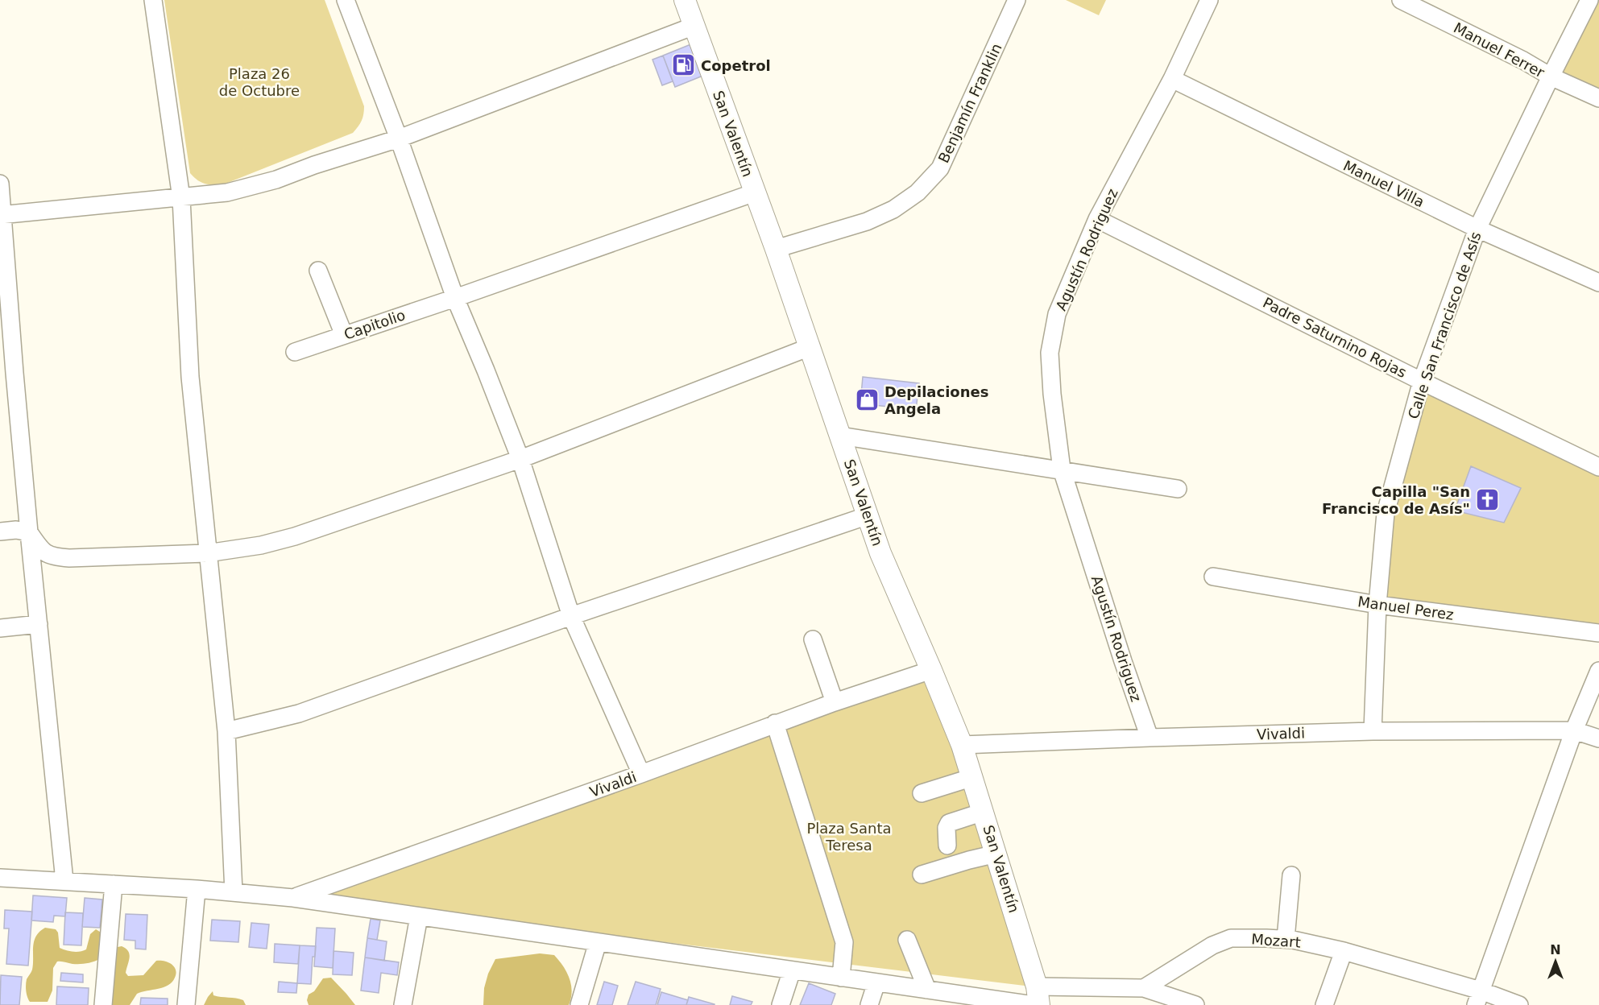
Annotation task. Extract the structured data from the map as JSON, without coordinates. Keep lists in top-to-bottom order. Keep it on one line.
{"streets":{"main road":["San Valentín"],"street":["Manuel Ferrer","Benjamín Franklin","Manuel Villa","Agustín Rodriguez","Capitolio","Calle San Francisco de Asís","Padre Saturnino Rojas","Manuel Perez","Vivaldi","Mozart"]},"crossings":[["Manuel Ferrer","Calle San Francisco de Asís"],["Benjamín Franklin","San Valentín"],["San Valentín","Capitolio"],["San Valentín","Vivaldi"],["Manuel Villa","Agustín Rodriguez"],["Manuel Villa","Calle San Francisco de Asís"],["Agustín Rodriguez","Padre Saturnino Rojas"],["Agustín Rodriguez","Vivaldi"],["Calle San Francisco de Asís","Padre Saturnino Rojas"],["Calle San Francisco de Asís","Manuel Perez"],["Calle San Francisco de Asís","Vivaldi"]],"parks":["Plaza 26 de Octubre","Plaza Santa Teresa"],"places":{"fuel station":["Copetrol"],"shop":["Depilaciones Angela"],"church":["Capilla \"San Francisco de Asís\""]},"north":"top"}
